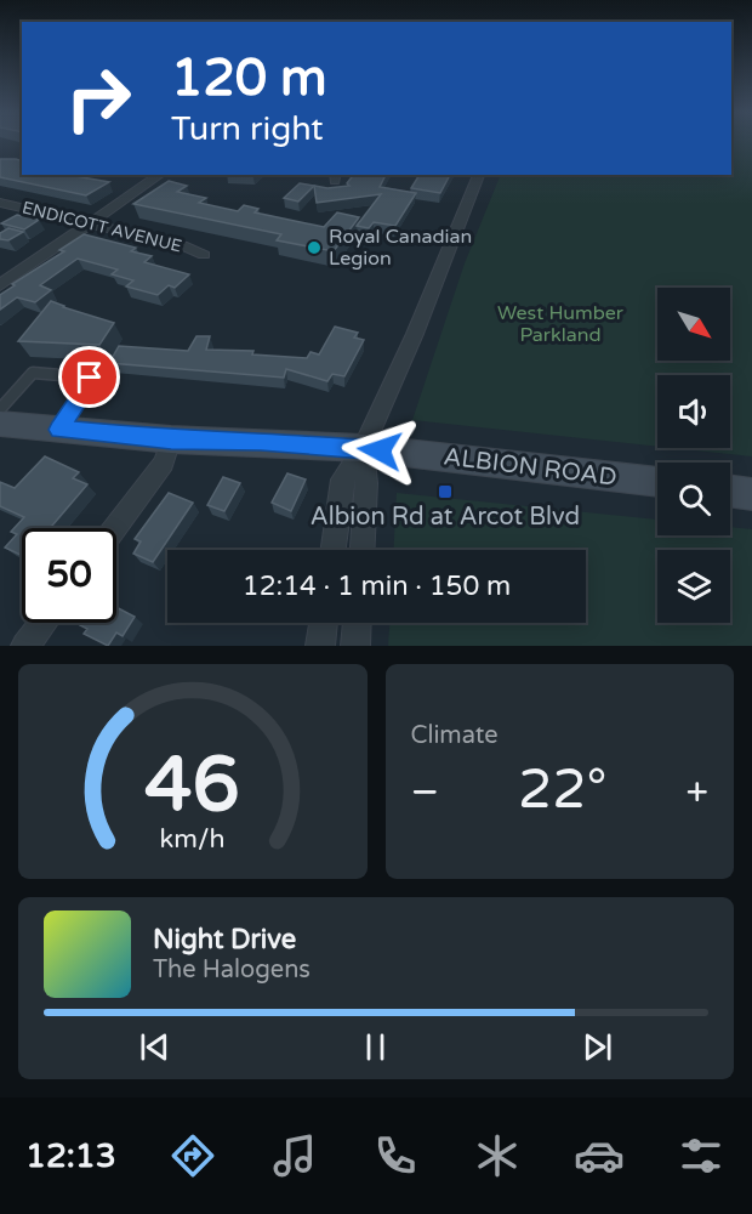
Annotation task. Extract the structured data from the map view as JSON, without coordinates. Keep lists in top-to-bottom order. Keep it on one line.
{"streets":{"main road":["ALBION ROAD"],"street":["ENDICOTT AVENUE"]},"parks":["West Humber Parkland"],"places":{"other":["Royal Canadian Legion"],"transit":["Albion Rd at Arcot Blvd"]},"north":"bottom right","page":{"turn":["120 m","Turn right"],"limit":"50","trip":"12:14 · 1 min · 150 m","tile":"Climate","heat":["−","22°","+"],"song":["Night Drive","The Halogens"],"tabs":"12:13","gauge":["46","km/h"]}}
